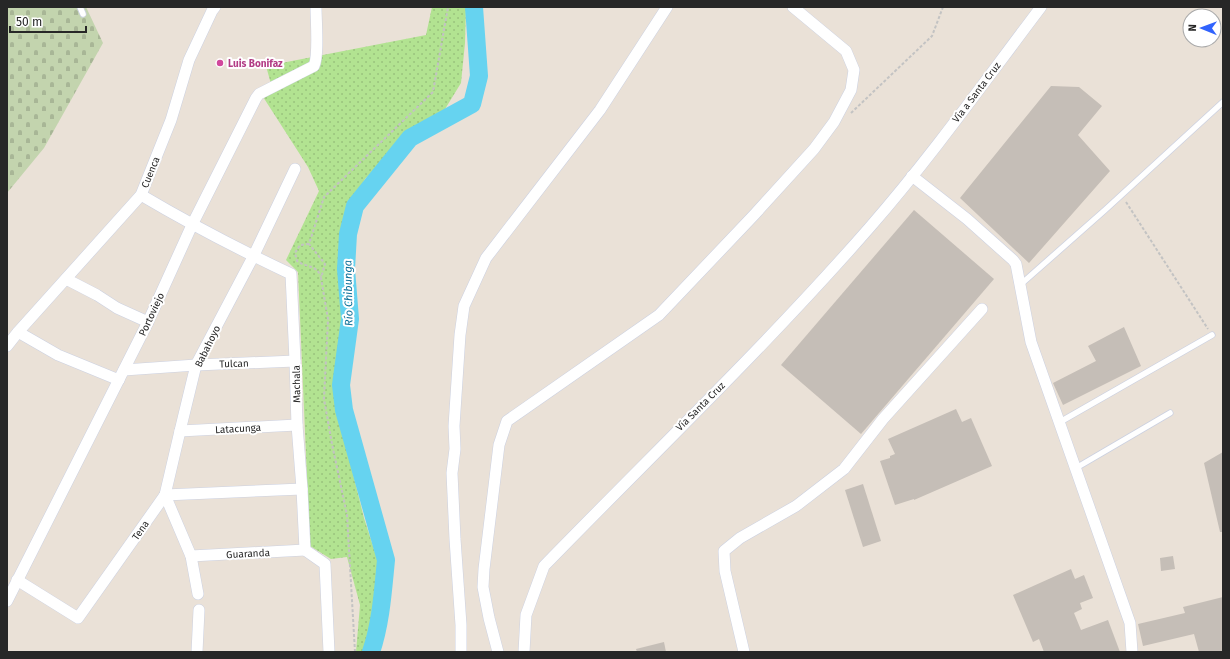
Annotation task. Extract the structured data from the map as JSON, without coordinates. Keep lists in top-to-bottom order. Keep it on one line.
{"streets":{"street":["Vía a Santa Cruz","Cuenca","Portoviejo","Babahoyo","Tulcan","Machala","Vía Santa Cruz","Latacunga","Tena","Guaranda"]},"crossings":[["Vía a Santa Cruz","Vía Santa Cruz"],["Cuenca","Machala"],["Portoviejo","Tulcan"],["Portoviejo","Machala"],["Portoviejo","Tena"],["Babahoyo","Tulcan"],["Babahoyo","Machala"],["Babahoyo","Latacunga"],["Babahoyo","Tena"],["Tulcan","Machala"],["Machala","Latacunga"],["Machala","Guaranda"]],"water":["Río Chibunga"],"places":["Luis Bonifaz"],"scale_bar":"50 m","north":"left"}
